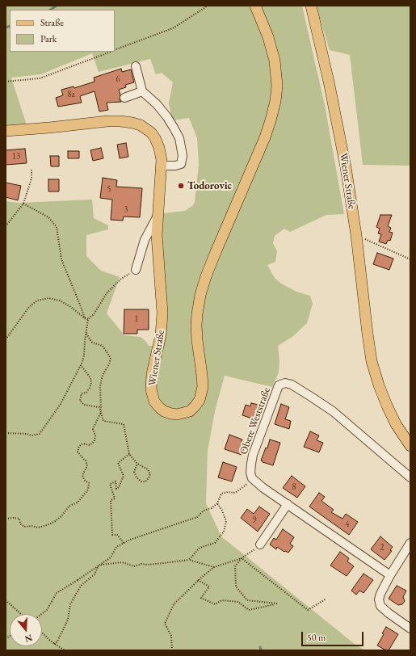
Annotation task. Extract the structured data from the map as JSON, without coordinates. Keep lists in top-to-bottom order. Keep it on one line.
{"streets":{"main road":["Wiener Straße"],"street":["Obere Weststraße"]},"places":["Todorovic"],"house_numbers":["6","8a","13","5","3","1","8","9","4","2"],"legend":["Straße","Park"],"scale_bar":"50 m","north":"bottom"}
